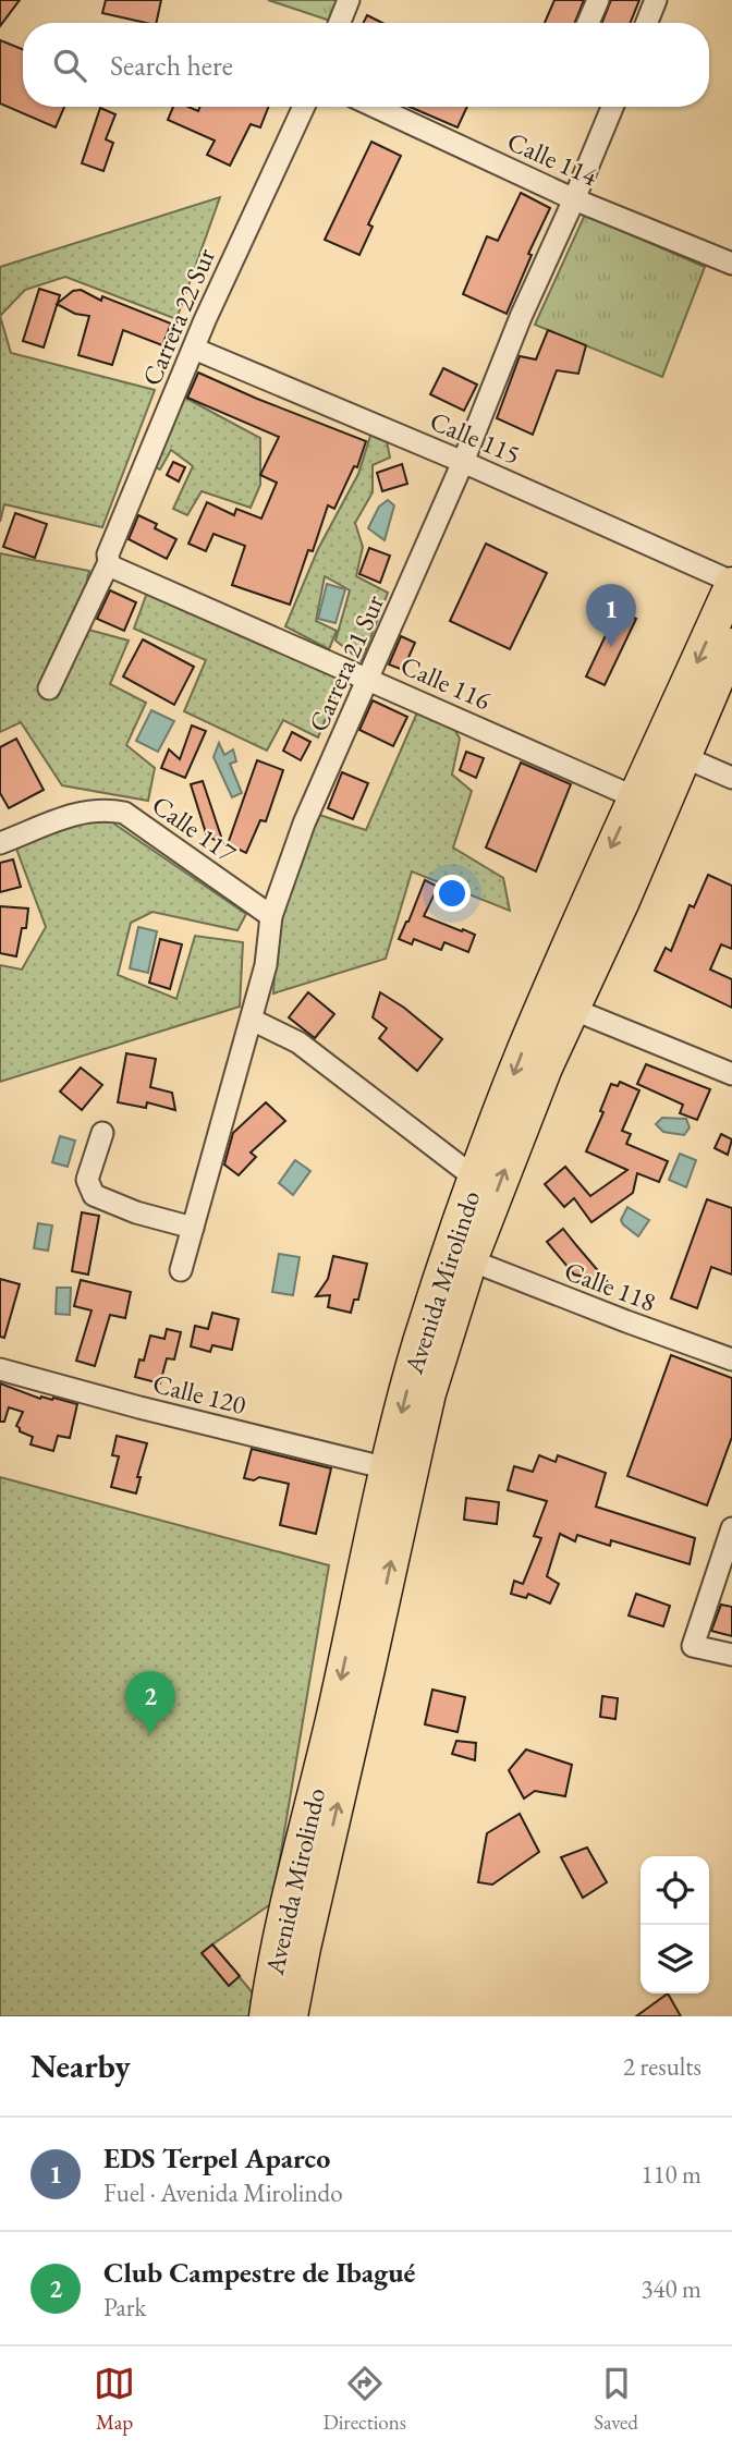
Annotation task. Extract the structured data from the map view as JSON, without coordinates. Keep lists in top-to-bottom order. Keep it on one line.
{"streets":{"main road":["Avenida Mirolindo"],"street":["Calle 114","Carrera 22 Sur","Calle 115","Carrera 21 Sur","Calle 116","Calle 117","Calle 118","Calle 120"]},"crossings":[["Calle 114","Carrera 21 Sur"],["Carrera 22 Sur","Calle 115"],["Carrera 22 Sur","Calle 116"],["Calle 115","Carrera 21 Sur"],["Calle 115","Avenida Mirolindo"],["Carrera 21 Sur","Calle 116"],["Carrera 21 Sur","Calle 117"],["Calle 116","Avenida Mirolindo"],["Avenida Mirolindo","Calle 118"],["Avenida Mirolindo","Calle 120"]],"page":{"search":"Search here","pins":["1","2"],"heading":["Nearby","2 results"],"list":[{"mark":"1","name":"EDS Terpel Aparco","note":"Fuel · Avenida Mirolindo","value":"110 m"},{"mark":"2","name":"Club Campestre de Ibagué","note":"Park","value":"340 m"}],"nav":["Map","Directions","Saved"]}}
